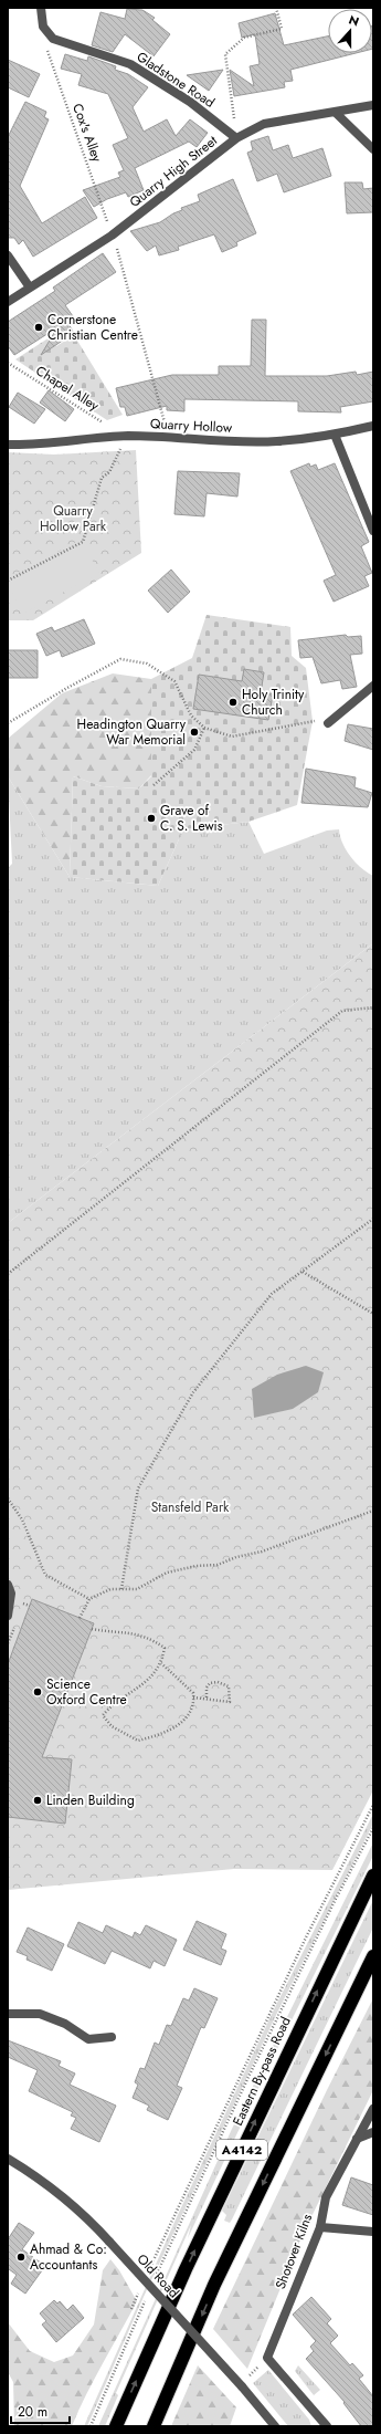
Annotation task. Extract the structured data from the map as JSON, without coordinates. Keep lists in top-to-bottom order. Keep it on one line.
{"streets":{"highway":["Eastern By-pass Road","A4142"],"street":["Gladstone Road","Quarry High Street","Quarry Hollow","Shotover Kilns","Old Road"],"path":["Cox's Alley","Chapel Alley"]},"crossings":[["Gladstone Road","Cox's Alley"],["Gladstone Road","Quarry High Street"],["Cox's Alley","Quarry High Street"],["Chapel Alley","Quarry Hollow"]],"parks":["Quarry Hollow Park","Stansfeld Park"],"places":["Cornerstone Christian Centre","Holy Trinity Church","Headington Quarry War Memorial","Grave of C. S. Lewis","Science Oxford Centre","Linden Building","Ahmad & Co: Accountants"],"scale_bar":"20 m","north":"top"}
